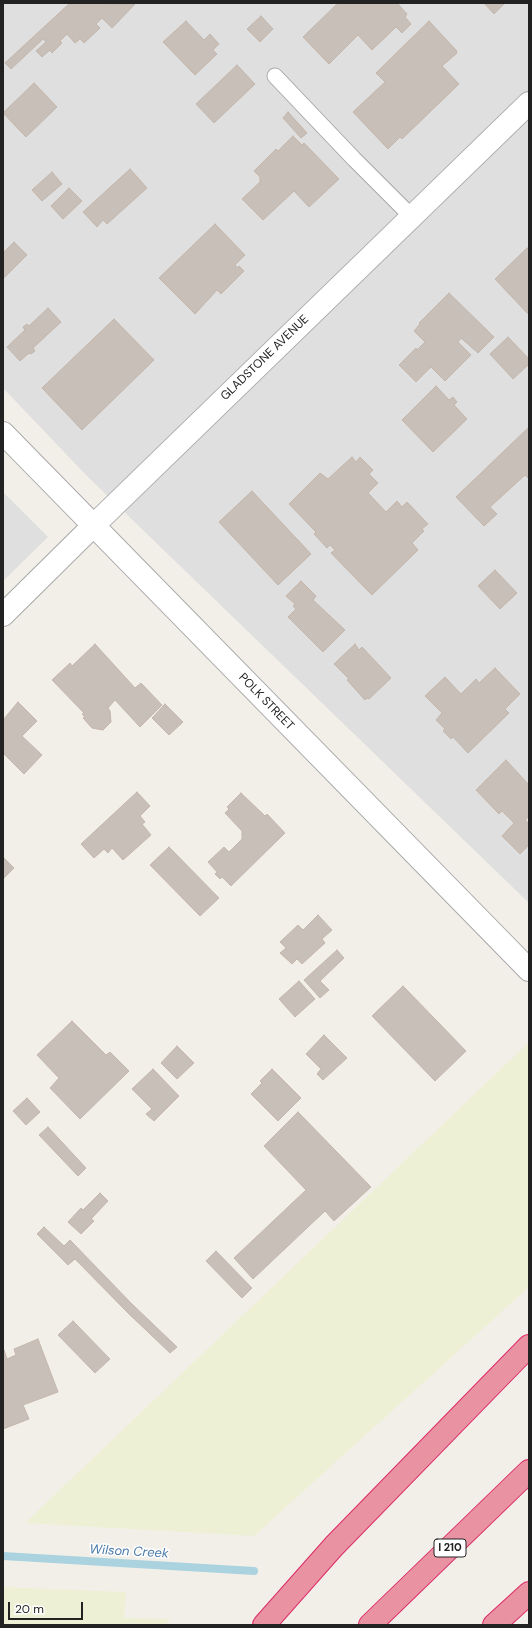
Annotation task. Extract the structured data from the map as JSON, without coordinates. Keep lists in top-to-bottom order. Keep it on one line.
{"streets":{"highway":["I 210"],"street":["GLADSTONE AVENUE","POLK STREET"]},"crossings":[["GLADSTONE AVENUE","POLK STREET"]],"water":["Wilson Creek"],"scale_bar":"20 m"}
